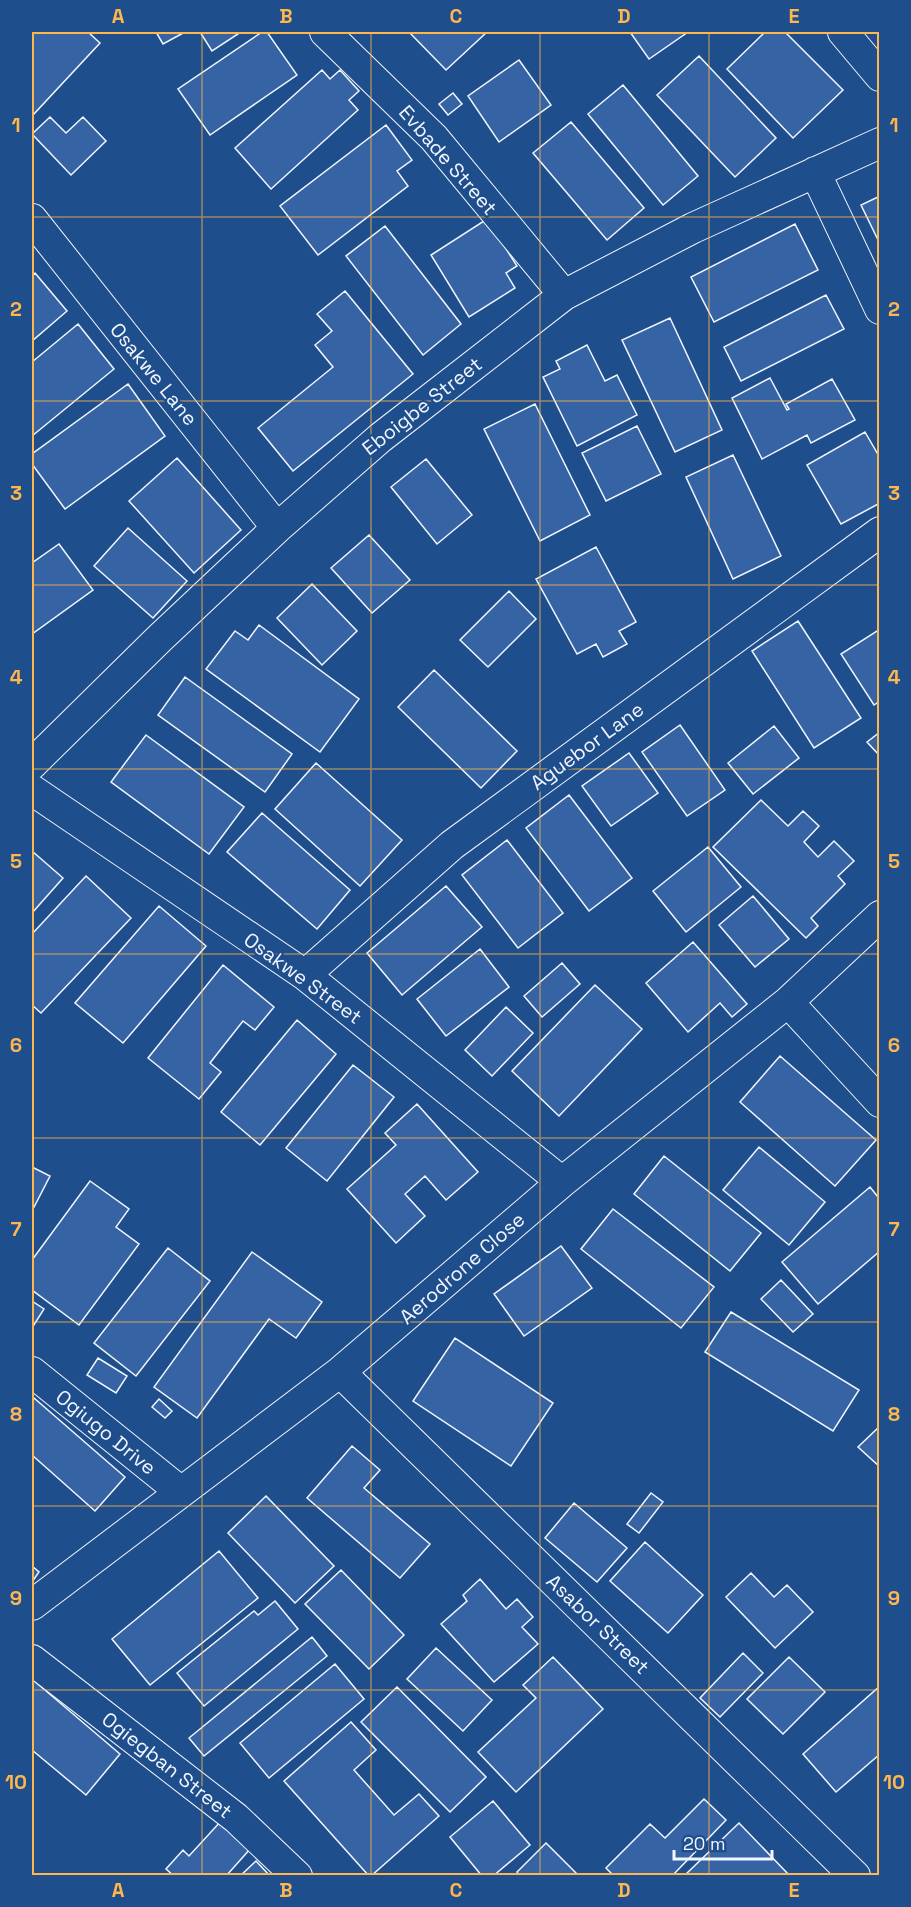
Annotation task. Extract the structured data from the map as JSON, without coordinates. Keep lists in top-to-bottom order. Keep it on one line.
{"streets":{"street":["Evbade Street","Osakwe Lane","Eboigbe Street","Aguebor Lane","Osakwe Street","Aerodrone Close","Ogiugo Drive","Asabor Street","Ogiegban Street"]},"crossings":[["Evbade Street","Eboigbe Street"],["Osakwe Lane","Eboigbe Street"],["Aguebor Lane","Osakwe Street"],["Osakwe Street","Aerodrone Close"],["Aerodrone Close","Ogiugo Drive"],["Aerodrone Close","Asabor Street"]],"scale_bar":"20 m","grid":{"columns":["A","B","C","D","E"],"rows":["1","2","3","4","5","6","7","8","9","10"]}}
